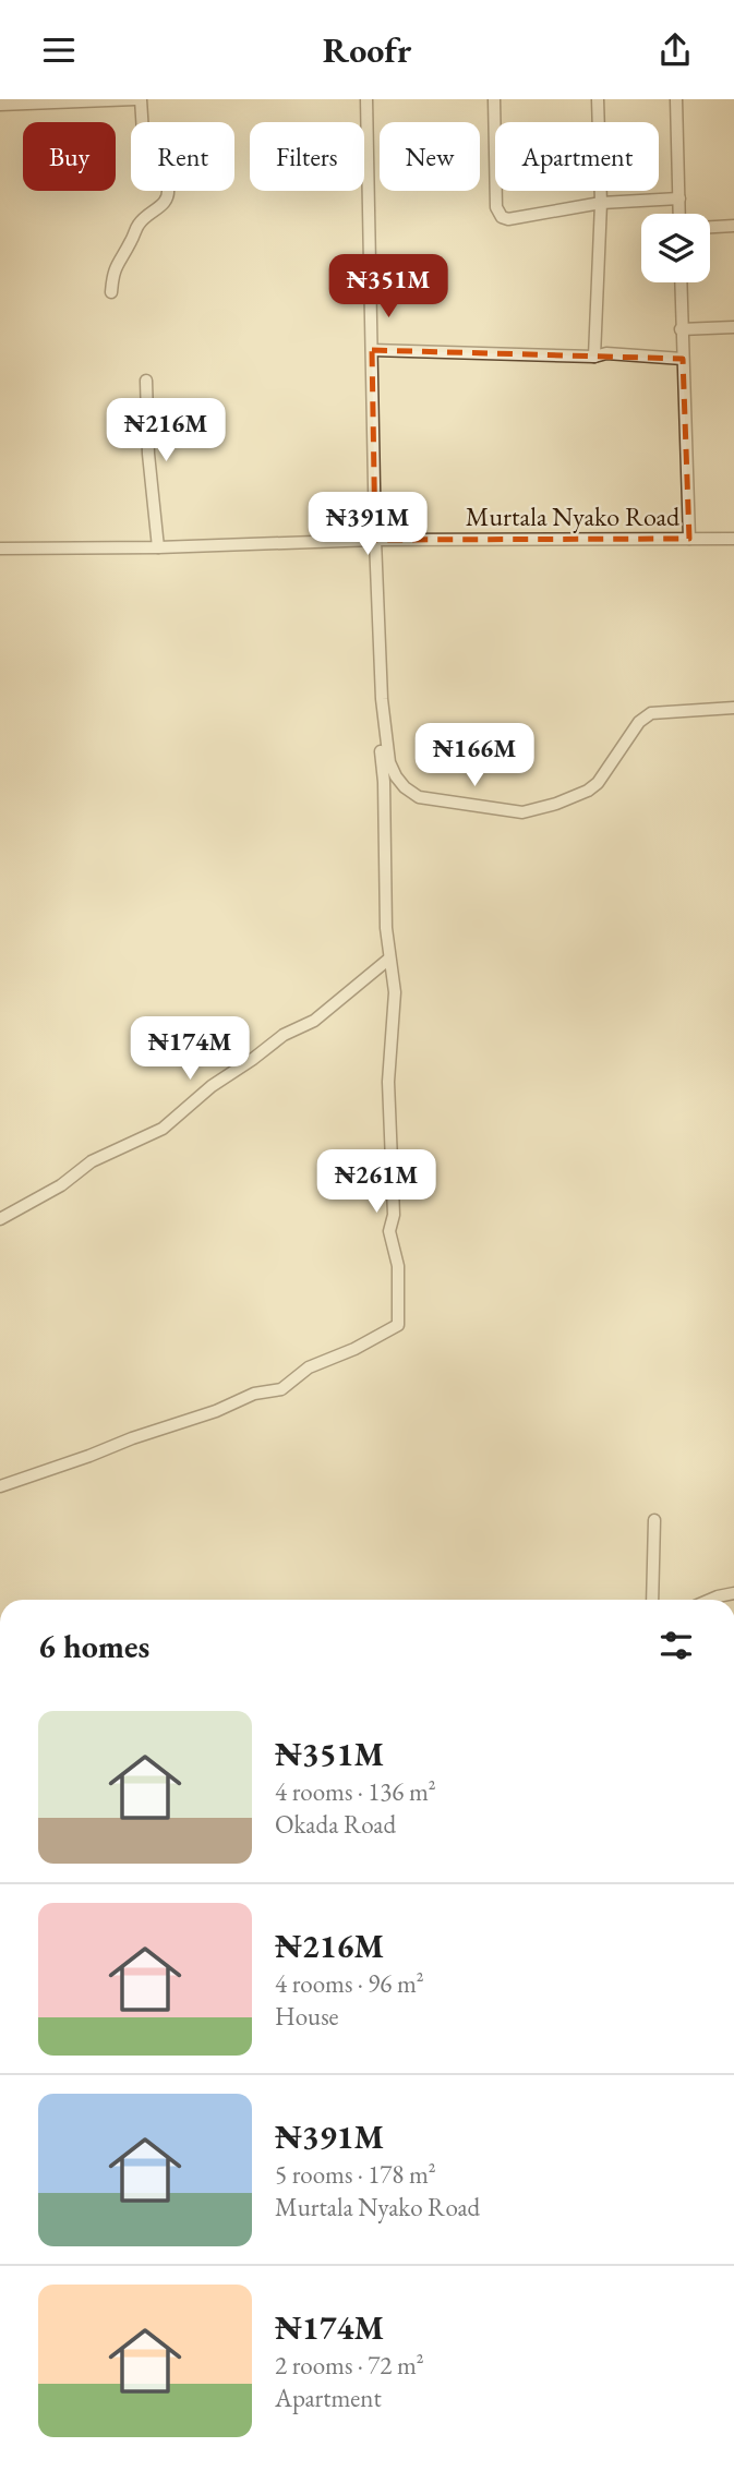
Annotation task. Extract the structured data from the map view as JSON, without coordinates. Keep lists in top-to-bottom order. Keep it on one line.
{"streets":{"street":["Murtala Nyako Road"]},"page":{"header":"Roofr","chip":["Buy","Rent","Filters","New","Apartment"],"price":["₦351M","₦216M","₦391M","₦166M","₦174M","₦261M"],"heading":"6 homes","list":[{"name":"₦351M","note":"4 rooms · 136 m² · Okada Road"},{"name":"₦216M","note":"4 rooms · 96 m² · House"},{"name":"₦391M","note":"5 rooms · 178 m² · Murtala Nyako Road"},{"name":"₦174M","note":"2 rooms · 72 m² · Apartment"}]}}
